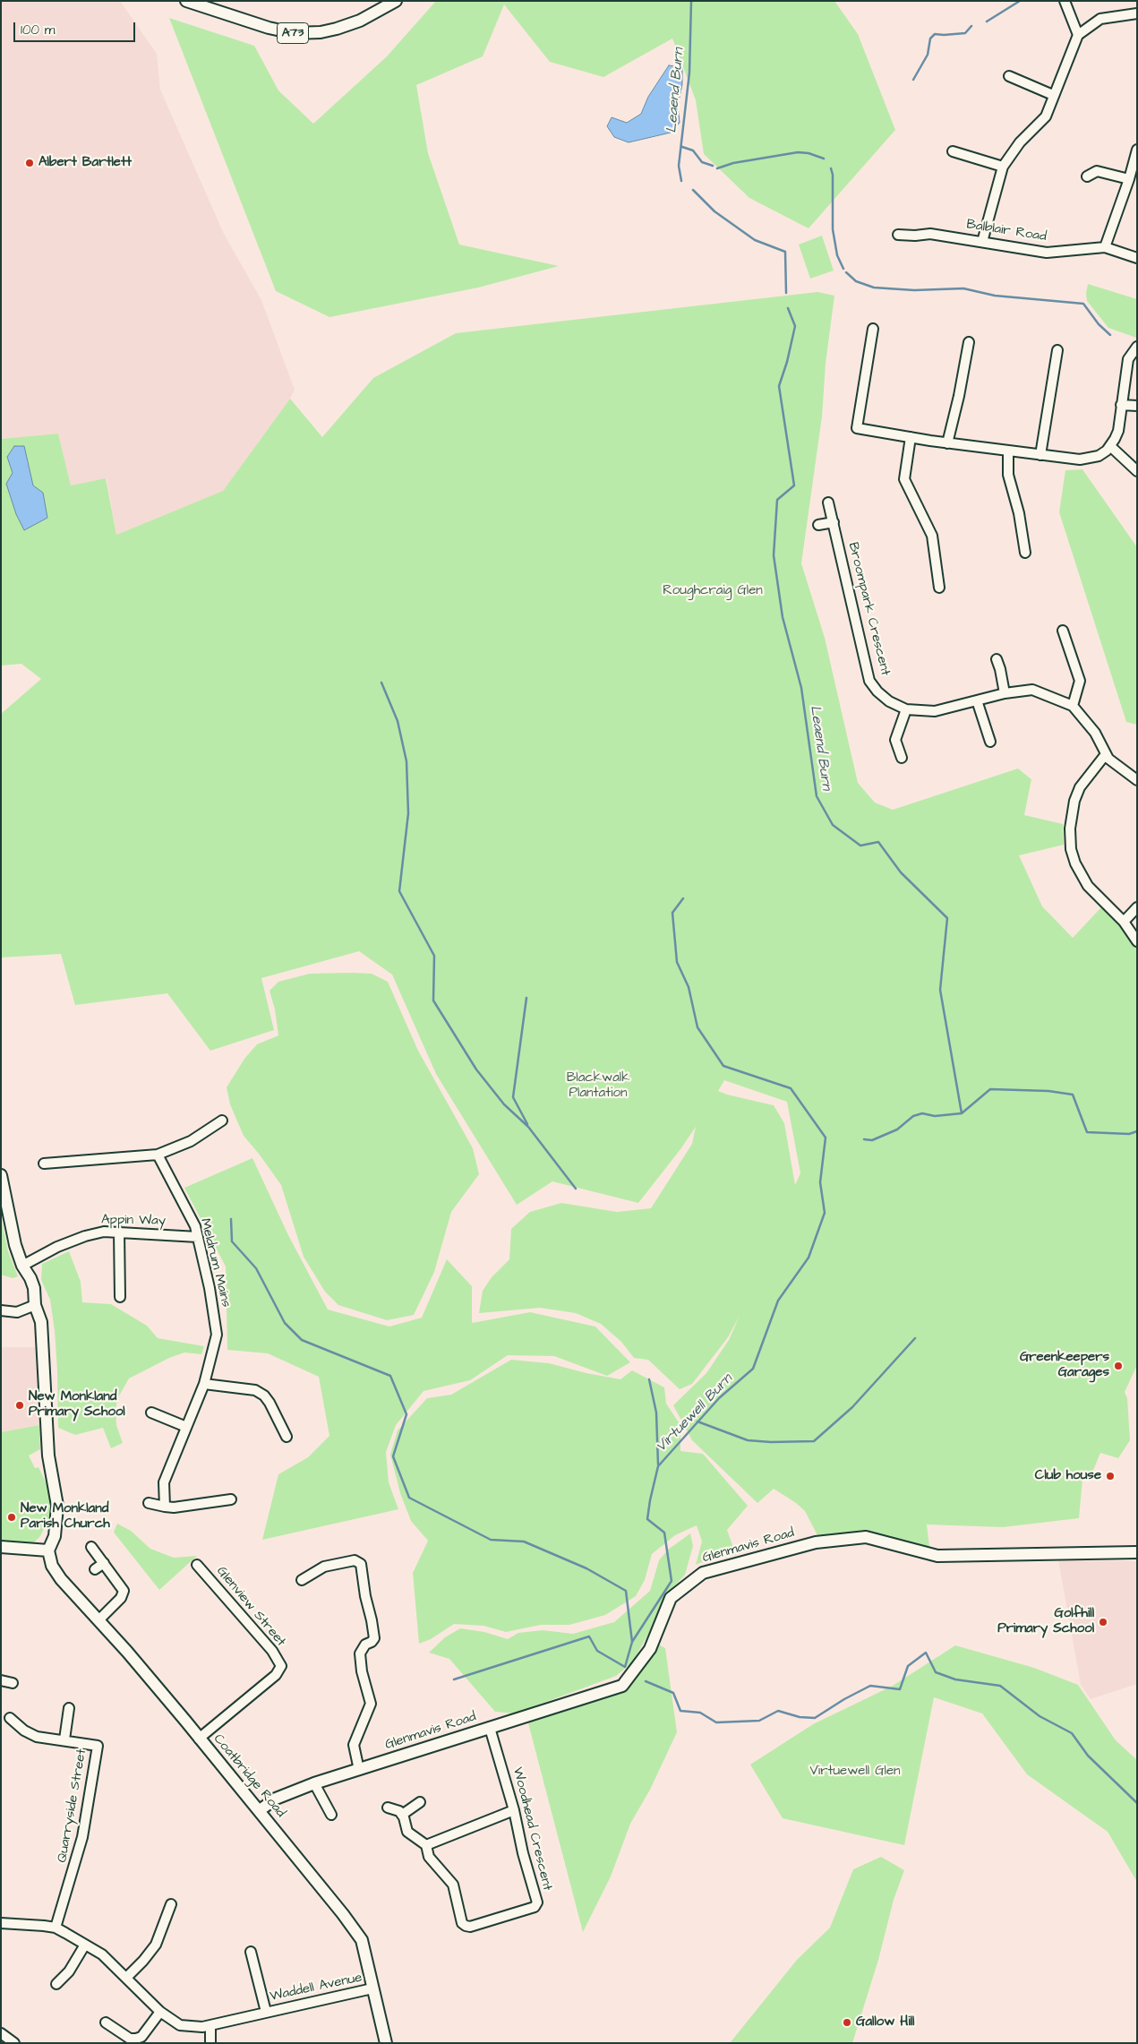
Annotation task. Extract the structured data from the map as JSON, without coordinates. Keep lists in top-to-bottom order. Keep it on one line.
{"streets":{"main road":["A73","Glenmavis Road","Coatbridge Road"],"street":["Balblair Road","Broompark Crescent","Appin Way","Meldrum Mains","Glenview Street","Quarryside Street","Woodhead Crescent","Waddell Avenue"]},"crossings":[["Appin Way","Meldrum Mains"],["Glenmavis Road","Coatbridge Road"],["Glenmavis Road","Woodhead Crescent"],["Glenview Street","Coatbridge Road"],["Coatbridge Road","Waddell Avenue"],["Quarryside Street","Waddell Avenue"]],"water":["Leaend Burn","Virtuewell Burn"],"parks":["Roughcraig Glen","Blackwalk Plantation","Virtuewell Glen"],"places":["Albert Bartlett","Greenkeepers Garages","New Monkland Primary School","Club house","New Monkland Parish Church","Golfhill Primary School","Gallow Hill"],"scale_bar":"100 m"}
